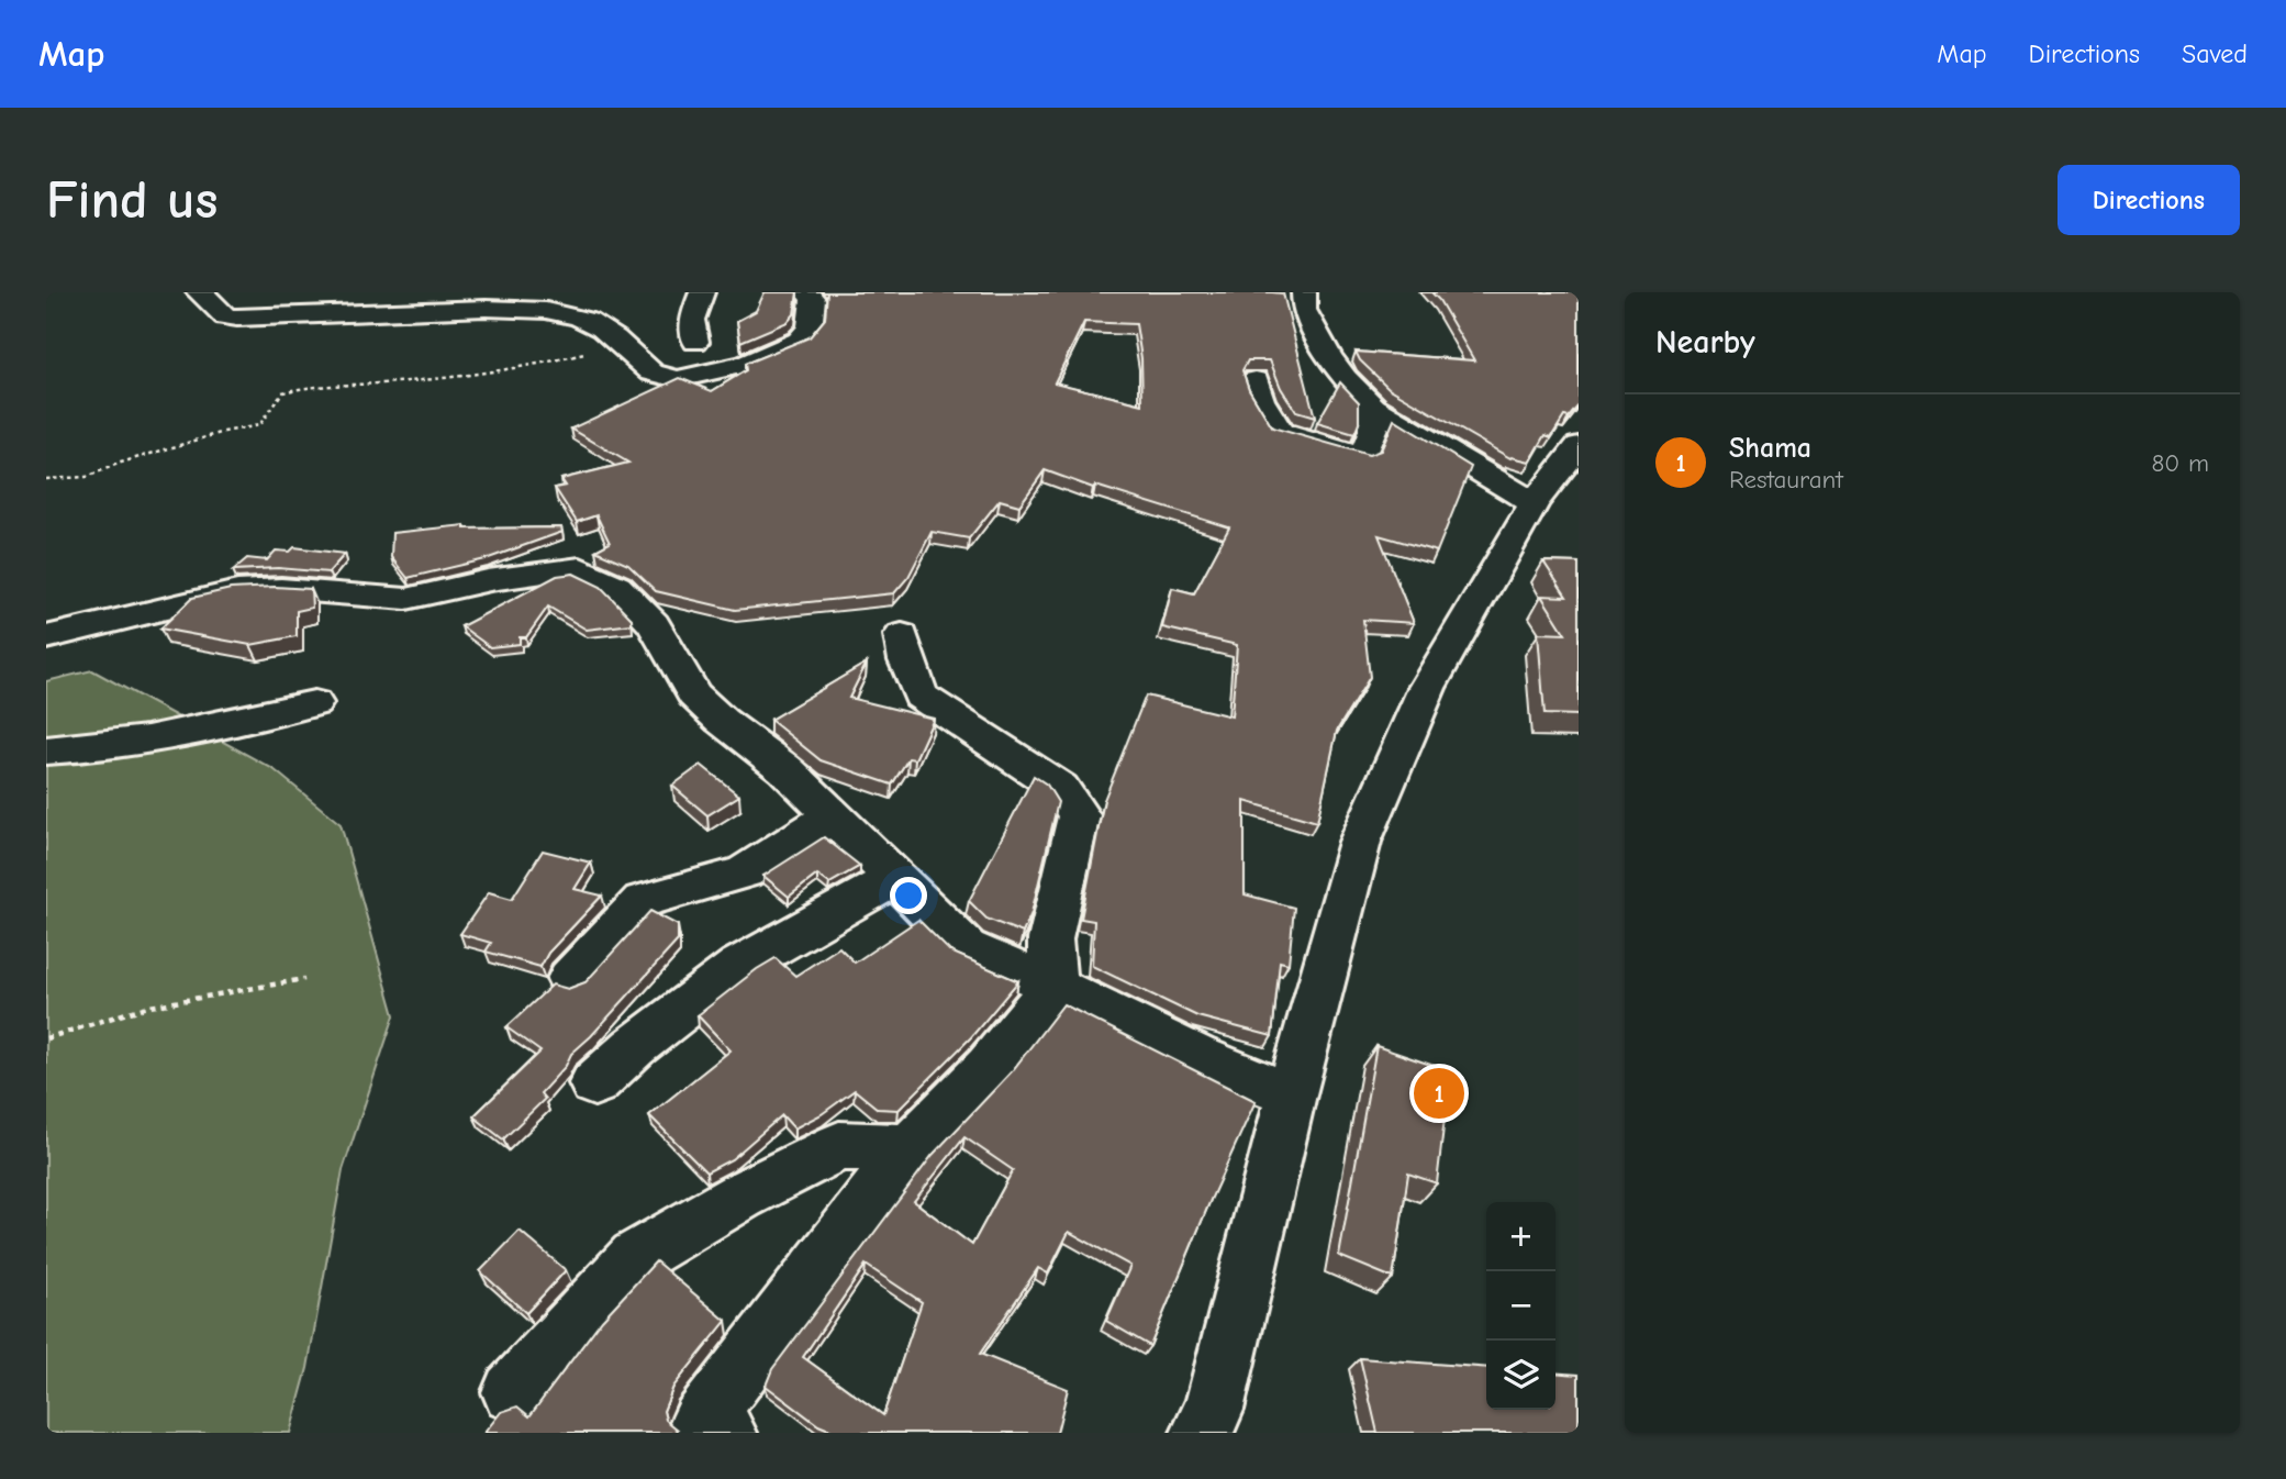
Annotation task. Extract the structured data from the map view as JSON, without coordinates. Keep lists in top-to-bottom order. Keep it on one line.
{"page":{"header":"Map","nav":["Map","Directions","Saved"],"buttons":"Directions","title":"Find us","heading":"Nearby","list":[{"mark":"1","name":"Shama","note":"Restaurant","value":"80 m"}],"pins":"1","map_buttons":["+","−"]}}
